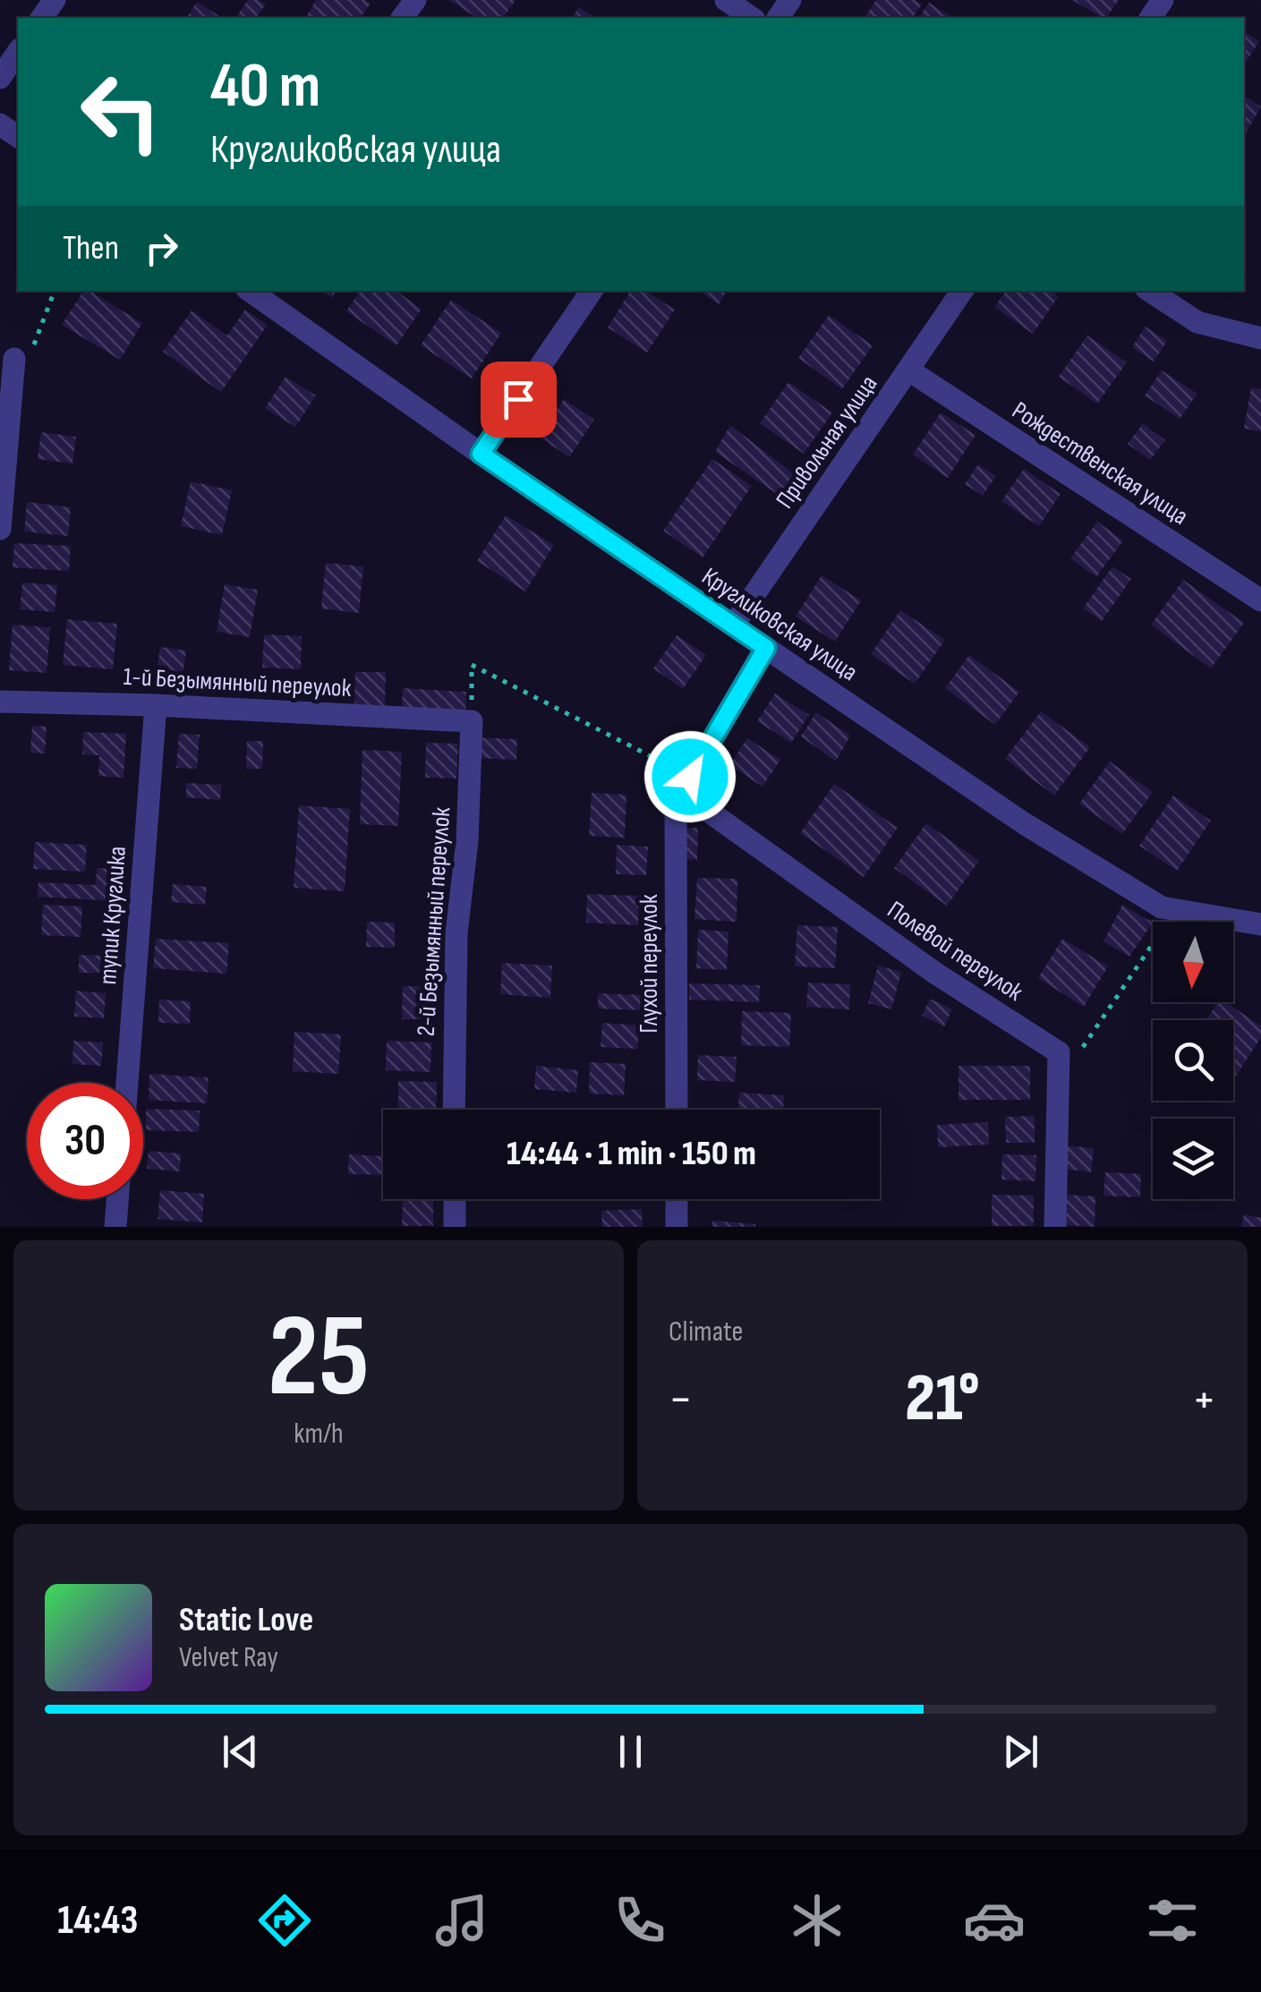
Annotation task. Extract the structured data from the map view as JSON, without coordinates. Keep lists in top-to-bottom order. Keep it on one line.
{"streets":{"street":["Привольная улица","Рождественская улица","Кругликовская улица","1-й Безымянный переулок","тупик Круглика","2-й Безымянный переулок","Полевой переулок","Глухой переулок"]},"crossings":[["Привольная улица","Рождественская улица"],["Привольная улица","Кругликовская улица"],["1-й Безымянный переулок","тупик Круглика"],["1-й Безымянный переулок","2-й Безымянный переулок"],["Полевой переулок","Глухой переулок"]],"north":"bottom","page":{"turn":["40 m","Кругликовская улица"],"then":"Then","limit":"30","trip":"14:44 · 1 min · 150 m","tile":[["25","km/h"],"Climate"],"heat":["−","21°","+"],"song":["Static Love","Velvet Ray"],"tabs":"14:43"}}
